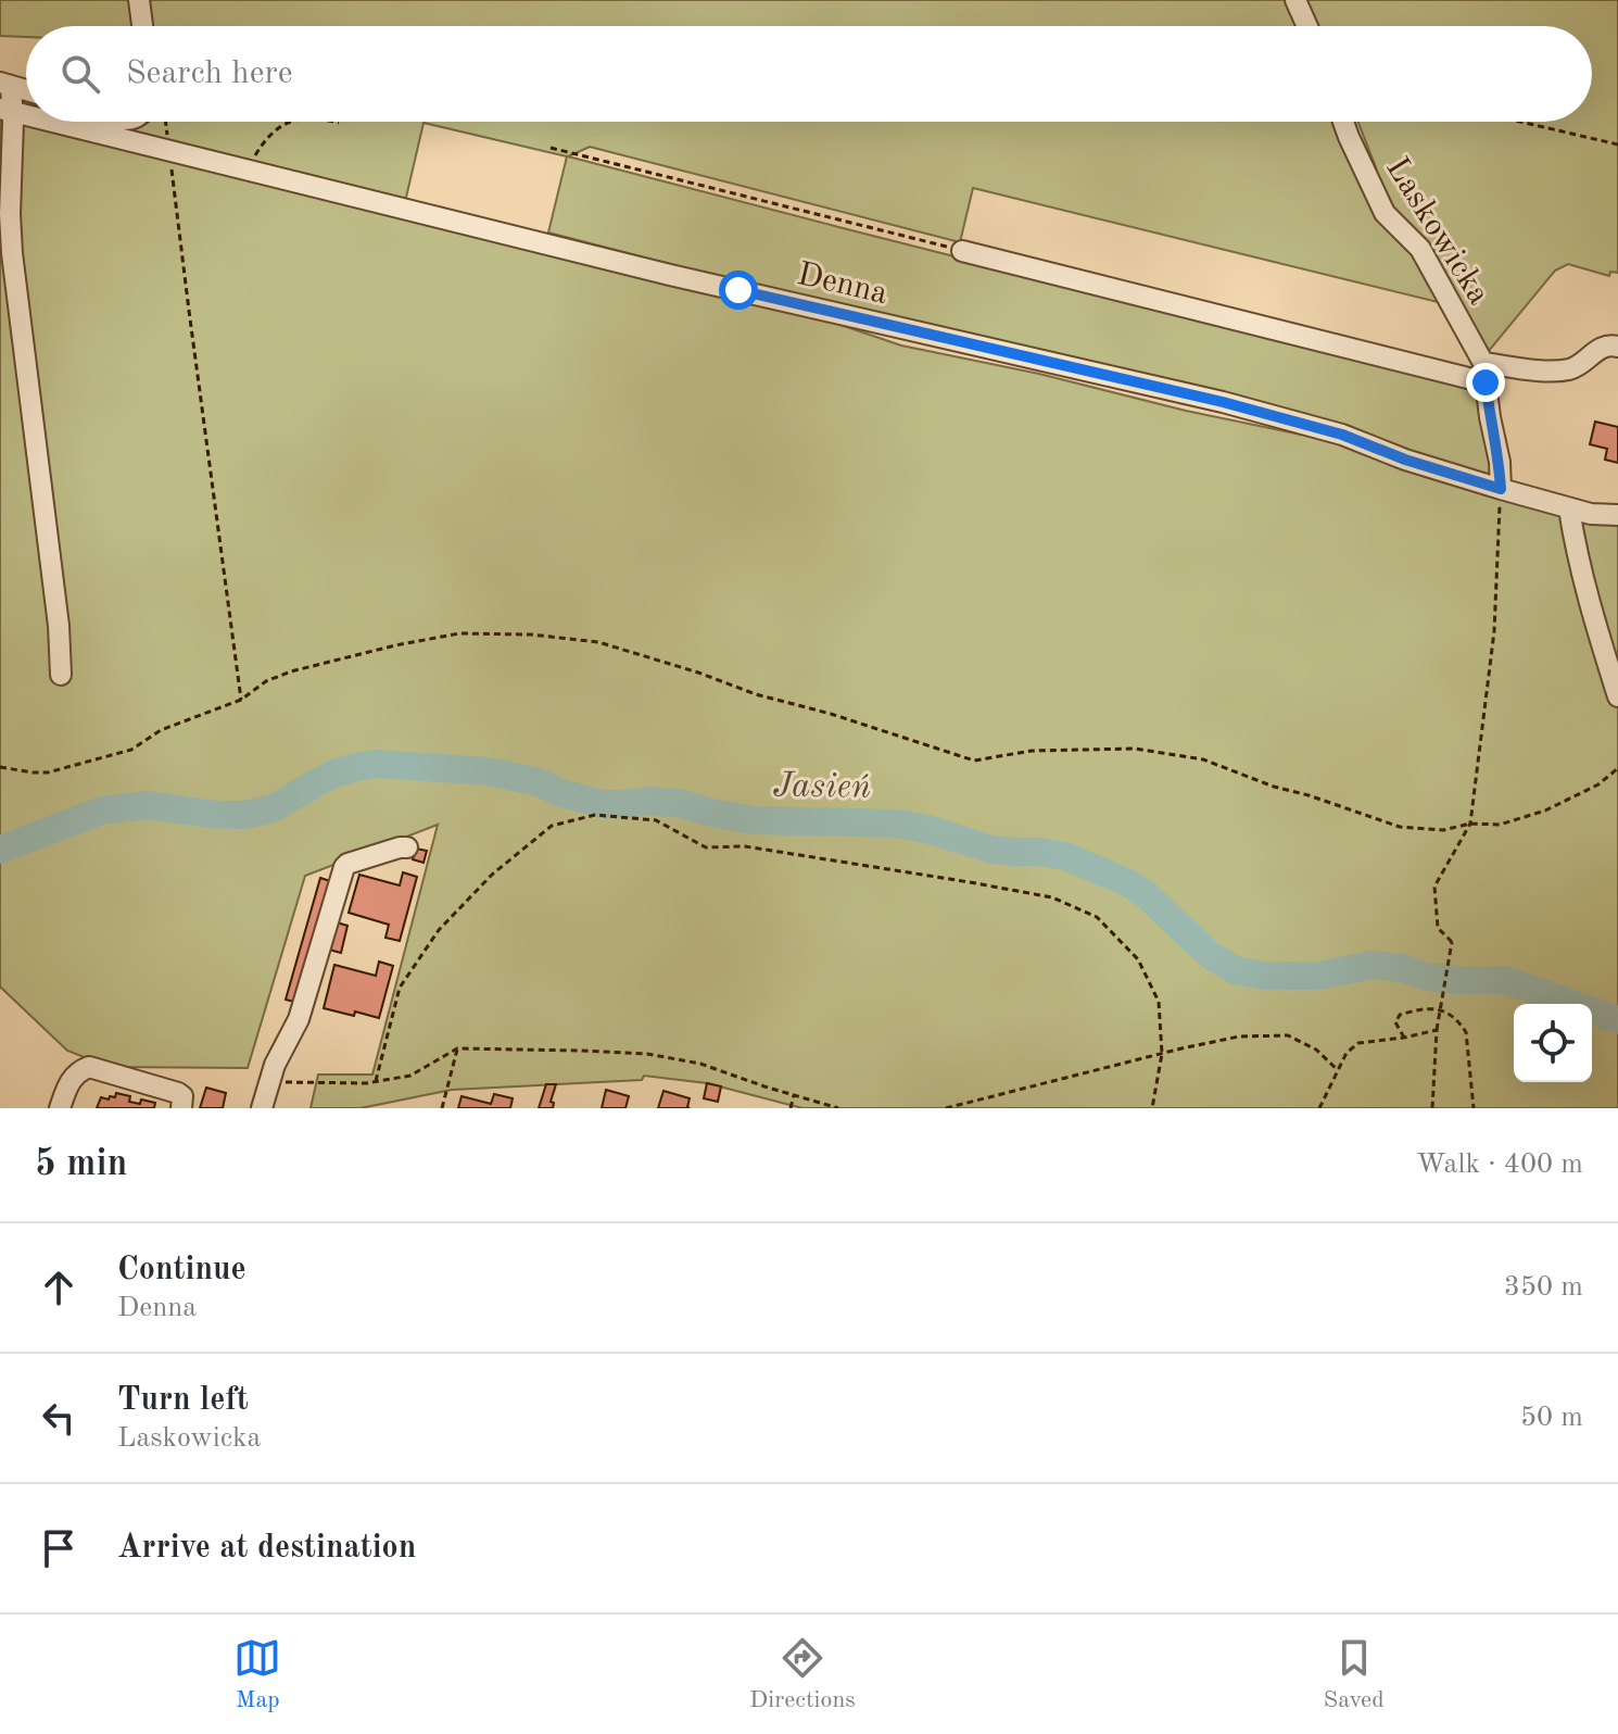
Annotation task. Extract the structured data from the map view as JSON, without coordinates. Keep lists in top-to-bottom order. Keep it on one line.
{"streets":{"street":["Laskowicka","Denna"]},"crossings":[["Laskowicka","Denna"]],"water":["Jasień"],"page":{"search":"Search here","heading":["5 min","Walk · 400 m"],"list":[["Continue","Denna","350 m"],["Turn left","Laskowicka","50 m"],"Arrive at destination"],"nav":["Map","Directions","Saved"]}}
